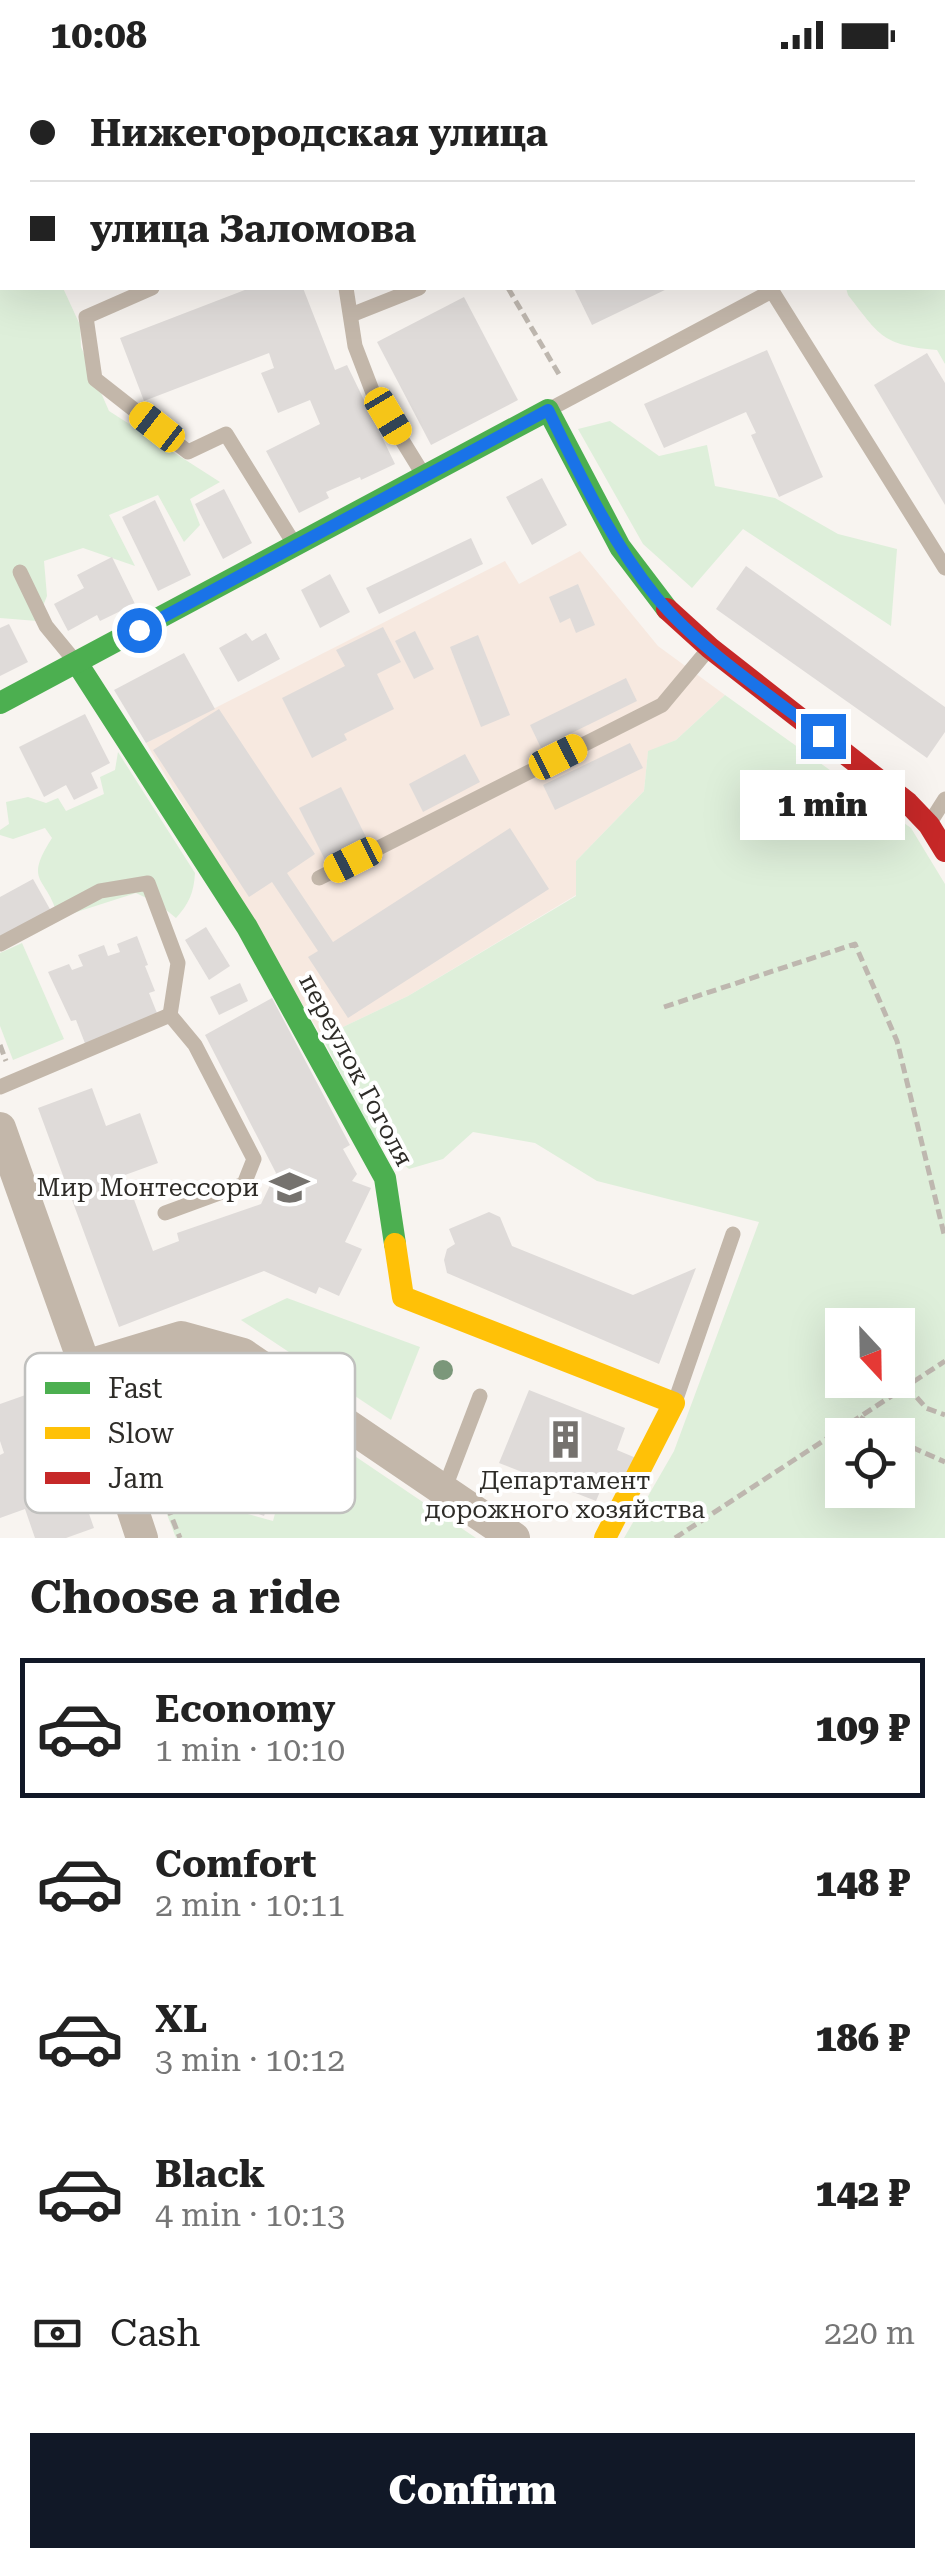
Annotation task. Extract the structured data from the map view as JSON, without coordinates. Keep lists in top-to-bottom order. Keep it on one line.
{"streets":{"street":["переулок Гоголя"]},"places":{"school or university":["Мир Монтессори"],"building":["Департамент дорожного хозяйства"]},"legend":["Fast","Slow","Jam"],"north":"bottom","page":{"status":"10:08","banner":["Нижегородская улица","улица Заломова"],"bubble":"1 min","heading":"Choose a ride","list":[{"name":"Economy","note":"1 min · 10:10","value":"109 ₽"},{"name":"Comfort","note":"2 min · 10:11","value":"148 ₽"},{"name":"XL","note":"3 min · 10:12","value":"186 ₽"},{"name":"Black","note":"4 min · 10:13","value":"142 ₽"}],"pay":["Cash","220 m"],"buttons":"Confirm"}}
